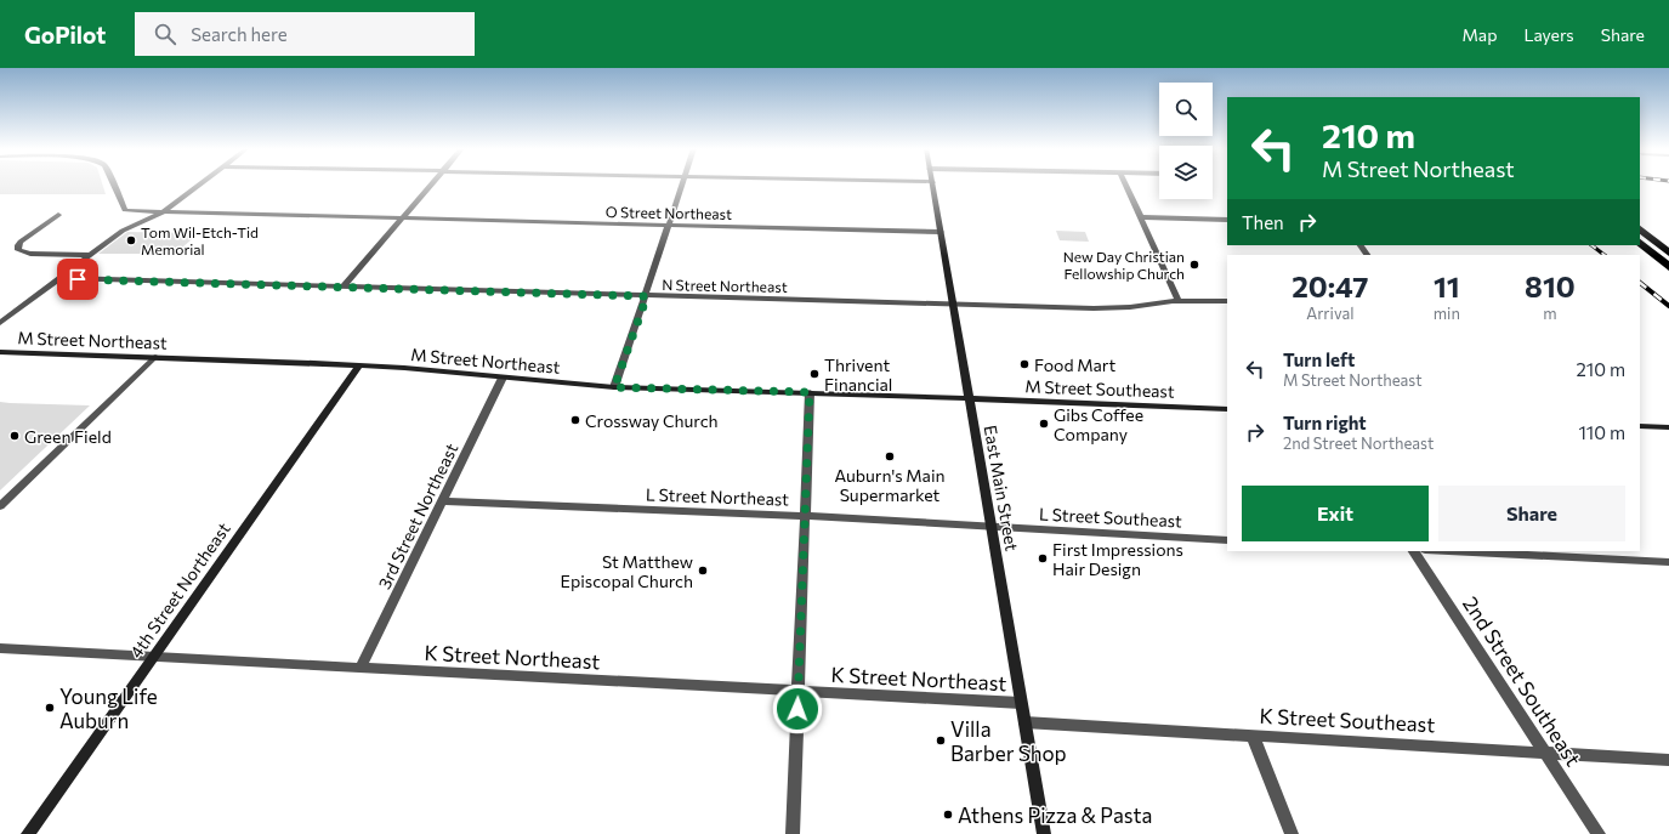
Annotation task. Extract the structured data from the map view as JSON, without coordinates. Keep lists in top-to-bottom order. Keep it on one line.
{"streets":{"main road":["M Street Northeast","M Street Southeast","East Main Street","4th Street Northeast"],"street":["O Street Northeast","N Street Northeast","L Street Northeast","3rd Street Northeast","L Street Southeast","K Street Northeast","2nd Street Southeast","K Street Southeast"]},"crossings":[["O Street Northeast","East Main Street"],["N Street Northeast","East Main Street"],["M Street Northeast","M Street Southeast"],["M Street Northeast","East Main Street"],["M Street Northeast","3rd Street Northeast"],["M Street Northeast","4th Street Northeast"],["M Street Southeast","East Main Street"],["East Main Street","L Street Northeast"],["East Main Street","L Street Southeast"],["East Main Street","K Street Northeast"],["East Main Street","K Street Southeast"],["L Street Northeast","3rd Street Northeast"],["L Street Northeast","L Street Southeast"],["3rd Street Northeast","K Street Northeast"],["4th Street Northeast","K Street Northeast"],["2nd Street Southeast","K Street Southeast"]],"places":["Tom Wil-Etch-Tid Memorial","New Day Christian Fellowship Church","Food Mart","Thrivent Financial","Crossway Church","Gibs Coffee Company","Green Field","Auburn's Main Supermarket","First Impressions Hair Design","St Matthew Episcopal Church","Young Life Auburn","Villa Barber Shop","Athens Pizza & Pasta"],"page":{"header":"GoPilot","search":"Search here","nav":["Map","Layers","Share"],"turn":["210 m","M Street Northeast"],"then":"Then","eta":["20:47","Arrival","11","min","810","m"],"list":[{"name":"Turn left","note":"M Street Northeast","value":"210 m"},{"name":"Turn right","note":"2nd Street Northeast","value":"110 m"}],"buttons":["Exit","Share"]}}
